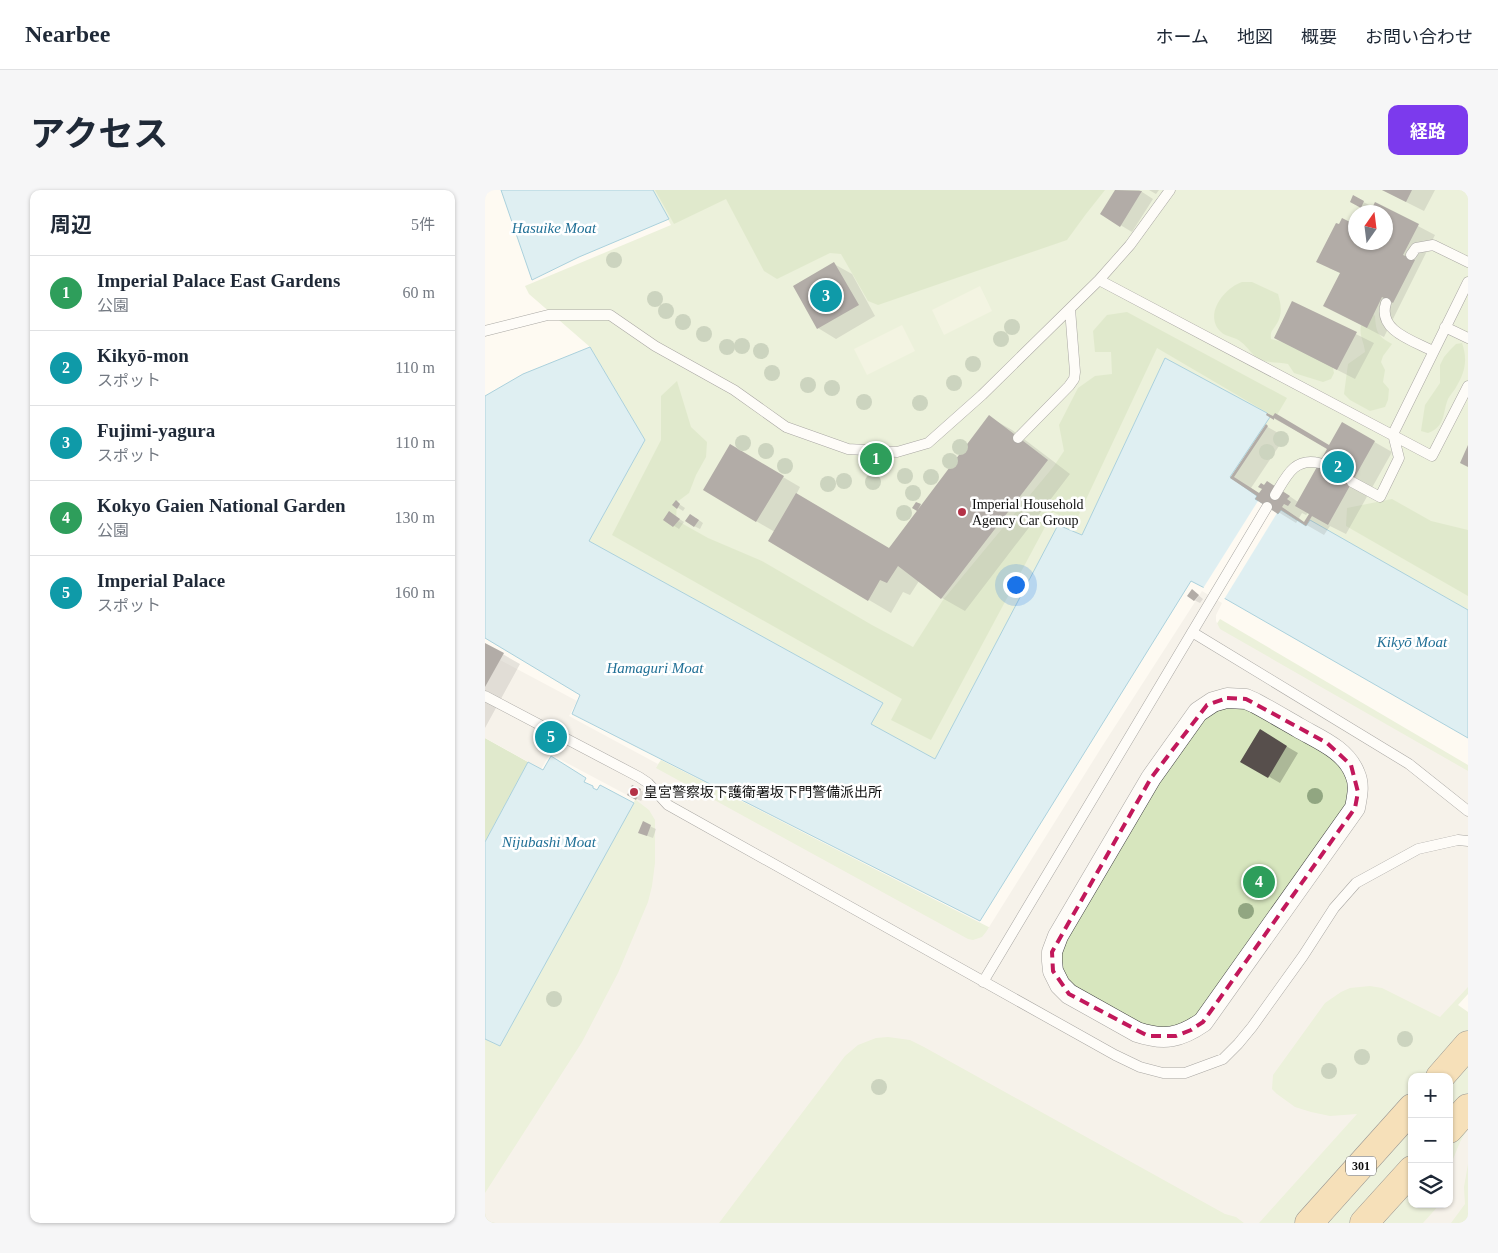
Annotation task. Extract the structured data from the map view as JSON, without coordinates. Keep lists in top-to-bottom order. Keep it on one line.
{"streets":{"main road":["301"]},"water":["Hasuike Moat","Kikyō Moat","Hamaguri Moat","Nijubashi Moat"],"places":["Imperial Household Agency Car Group","皇宮警察坂下護衛署坂下門警備派出所"],"north":"top","page":{"header":"Nearbee","nav":["ホーム","地図","概要","お問い合わせ"],"title":"アクセス","buttons":"経路","heading":["周辺","5件"],"list":[{"mark":"1","name":"Imperial Palace East Gardens","note":"公園","value":"60 m"},{"mark":"2","name":"Kikyō-mon","note":"スポット","value":"110 m"},{"mark":"3","name":"Fujimi-yagura","note":"スポット","value":"110 m"},{"mark":"4","name":"Kokyo Gaien National Garden","note":"公園","value":"130 m"},{"mark":"5","name":"Imperial Palace","note":"スポット","value":"160 m"}],"pins":["3","1","2","5","4"],"map_buttons":["+","−"]}}
